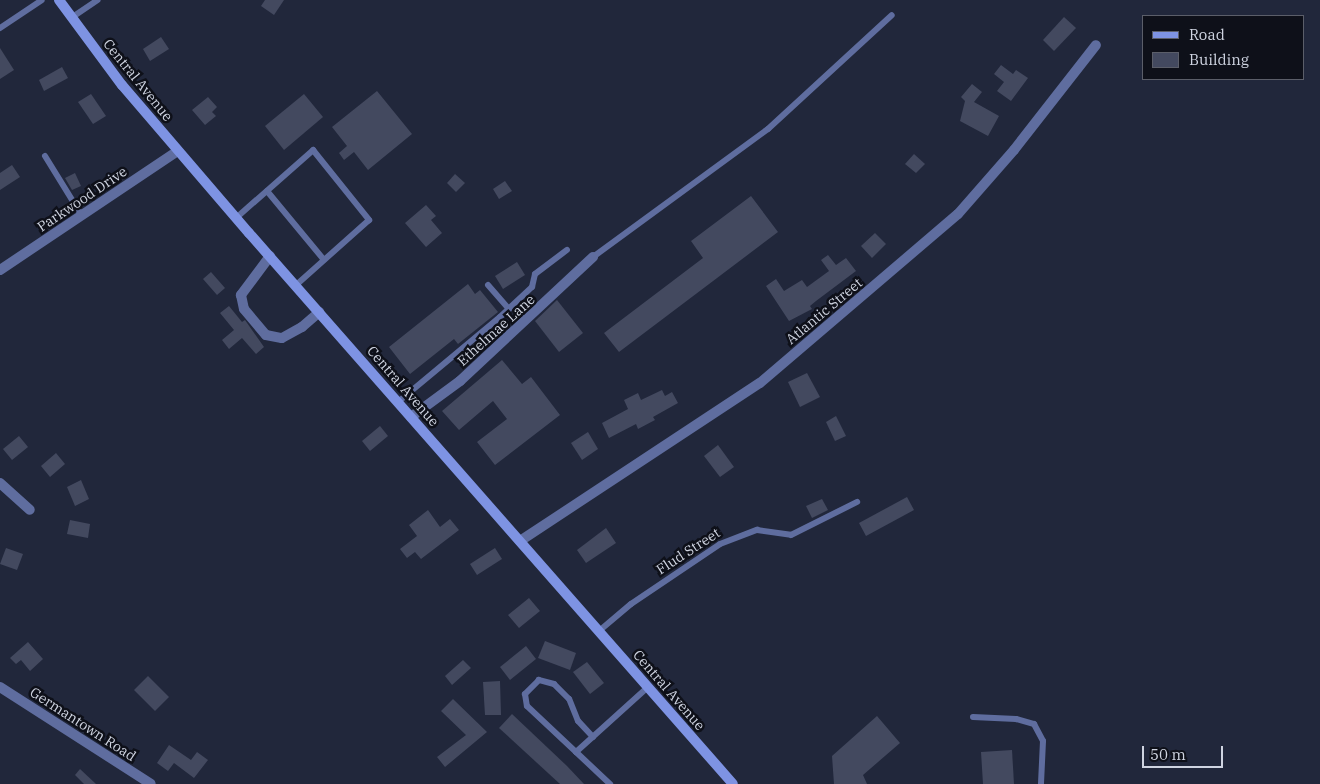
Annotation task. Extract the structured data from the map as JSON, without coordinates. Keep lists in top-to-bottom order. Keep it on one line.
{"streets":{"street":["Central Avenue","Parkwood Drive","Atlantic Street","Ethelmae Lane","Germantown Road"],"lane":["Flud Street"]},"crossings":[["Central Avenue","Parkwood Drive"],["Central Avenue","Atlantic Street"],["Central Avenue","Ethelmae Lane"],["Central Avenue","Flud Street"]],"legend":["Road","Building"],"scale_bar":"50 m"}
